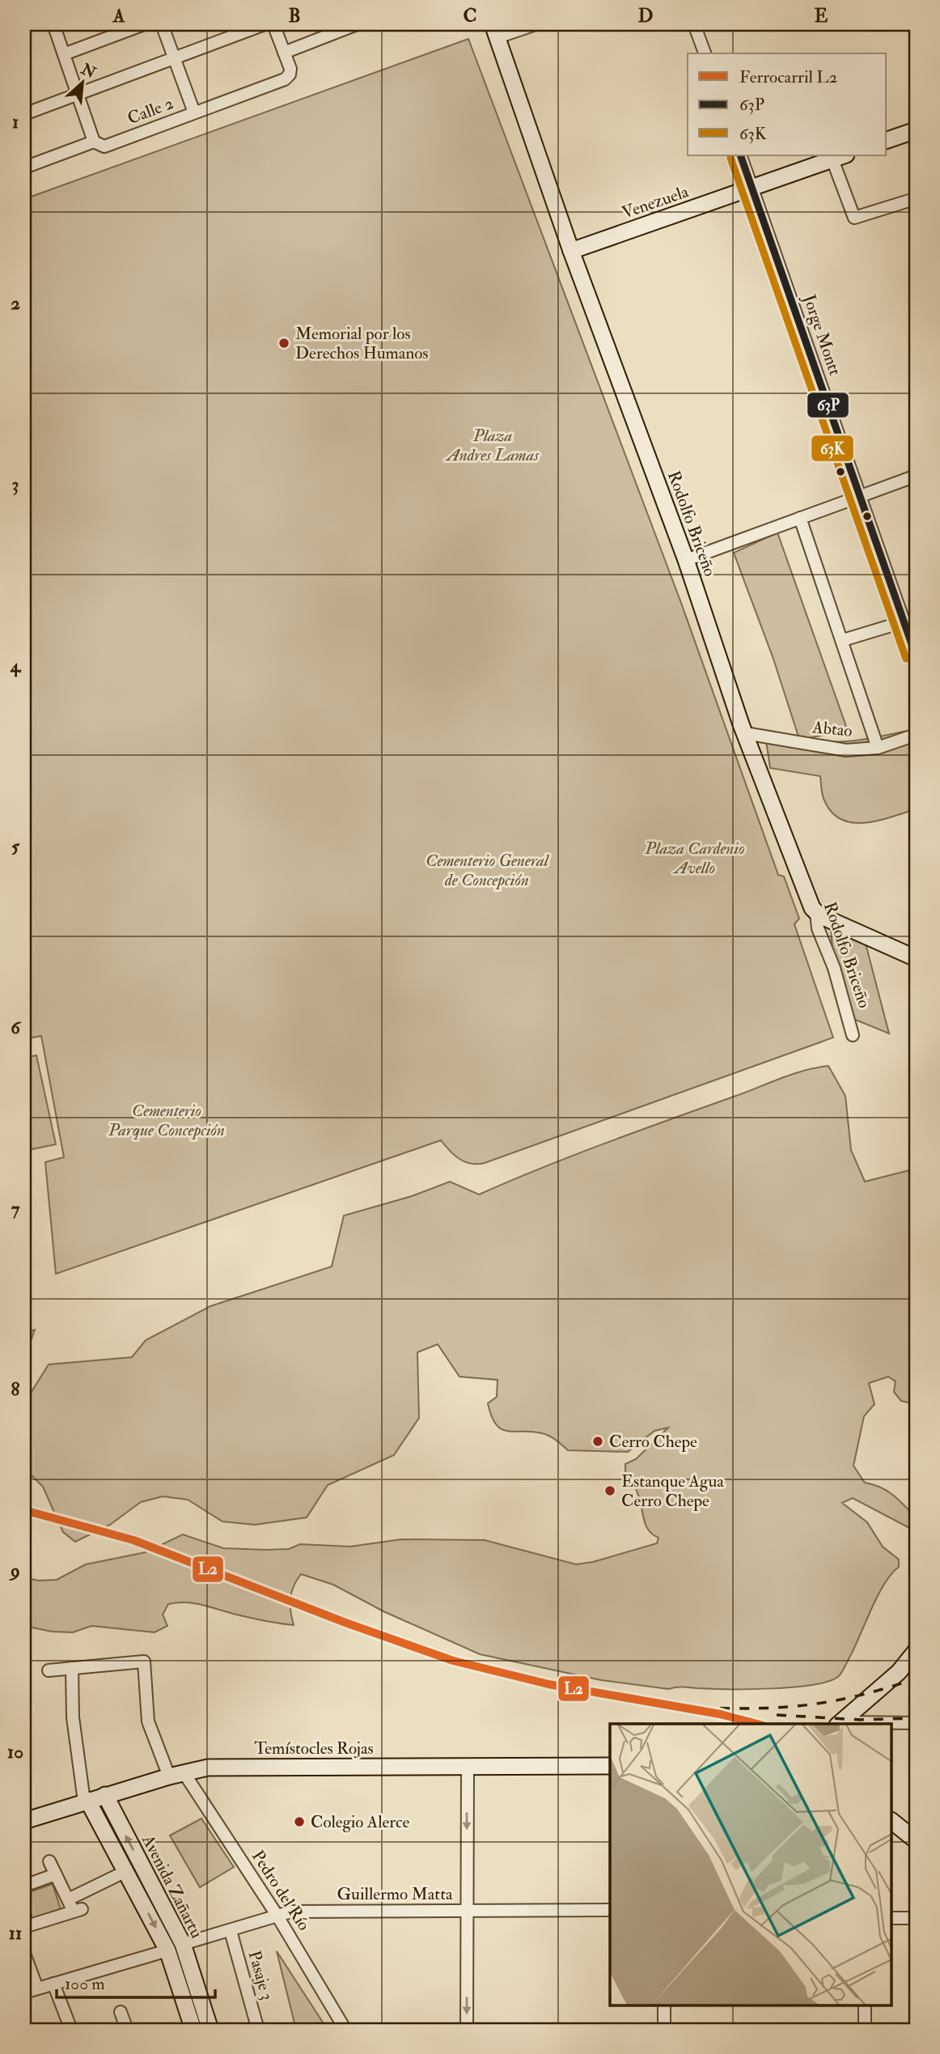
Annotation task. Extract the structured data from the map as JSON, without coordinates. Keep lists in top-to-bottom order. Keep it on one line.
{"streets":{"street":["Calle 2","Venezuela","Jorge Montt","Rodolfo Briceño","Abtao","Temístocles Rojas","Avenida Zañartu","Pedro del Río","Guillermo Matta","Pasaje 3"]},"crossings":[["Venezuela","Jorge Montt"],["Venezuela","Rodolfo Briceño"],["Rodolfo Briceño","Abtao"],["Temístocles Rojas","Avenida Zañartu"],["Temístocles Rojas","Pedro del Río"],["Avenida Zañartu","Guillermo Matta"],["Pedro del Río","Guillermo Matta"],["Guillermo Matta","Pasaje 3"]],"parks":["Plaza Andres Lamas","Plaza Cardenio Avello","Cementerio General de Concepción","Cementerio Parque Concepción"],"places":["Memorial por los Derechos Humanos","Cerro Chepe","Estanque Agua Cerro Chepe","Colegio Alerce"],"lines":["transit line 63P","transit line 63K","rail line L2"],"legend":["Ferrocarril L2","63P","63K"],"scale_bar":"100 m","north":"top right","grid":{"columns":["A","B","C","D","E"],"rows":["1","2","3","4","5","6","7","8","9","10","11"]}}
